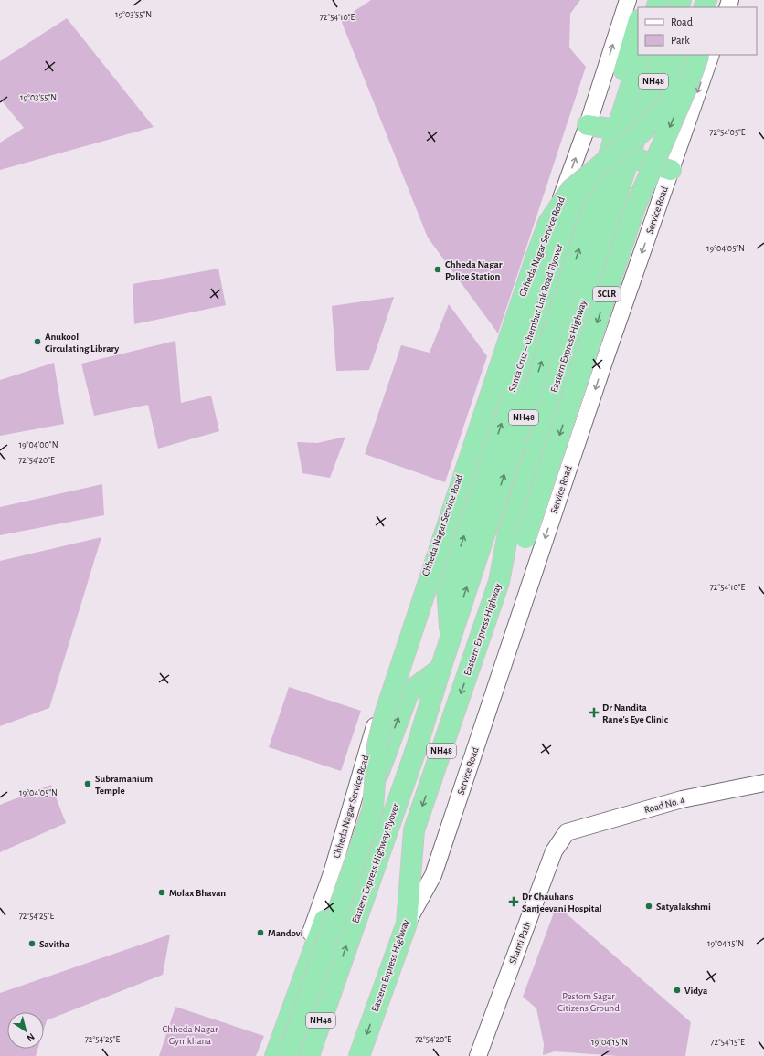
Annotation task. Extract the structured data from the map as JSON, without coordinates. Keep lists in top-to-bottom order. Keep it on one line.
{"streets":{"highway":["NH48","SCLR","Santa Cruz – Chembur Link Road Flyover","Eastern Express Highway","Eastern Express Highway Flyover"],"street":["Service Road","Chheda Nagar Service Road","Road No. 4","Shanti Path"]},"crossings":[["NH48","Eastern Express Highway"],["Service Road","Eastern Express Highway"],["SCLR","Eastern Express Highway"],["Santa Cruz – Chembur Link Road Flyover","Eastern Express Highway"],["Eastern Express Highway","Eastern Express Highway Flyover"],["Road No. 4","Shanti Path"]],"one_way":["Service Road","Chheda Nagar Service Road"],"parks":["Pestom Sagar Citizens Ground","Chheda Nagar Gymkhana"],"places":{"other":["Chheda Nagar Police Station","Anukool Circulating Library","Subramanium Temple","Molax Bhavan","Satyalakshmi","Mandovi","Savitha","Vidya"],"health":["Dr Nandita Rane's Eye Clinic","Dr Chauhans Sanjeevani Hospital"]},"legend":["Road","Park"],"north":"bottom right","coordinates":["19°03'55\"N","72°54'10\"E","72°54'05\"E","19°04'05\"N","19°04'00\"N","72°54'20\"E","72°54'25\"E","19°04'15\"N","72°54'15\"E"]}
